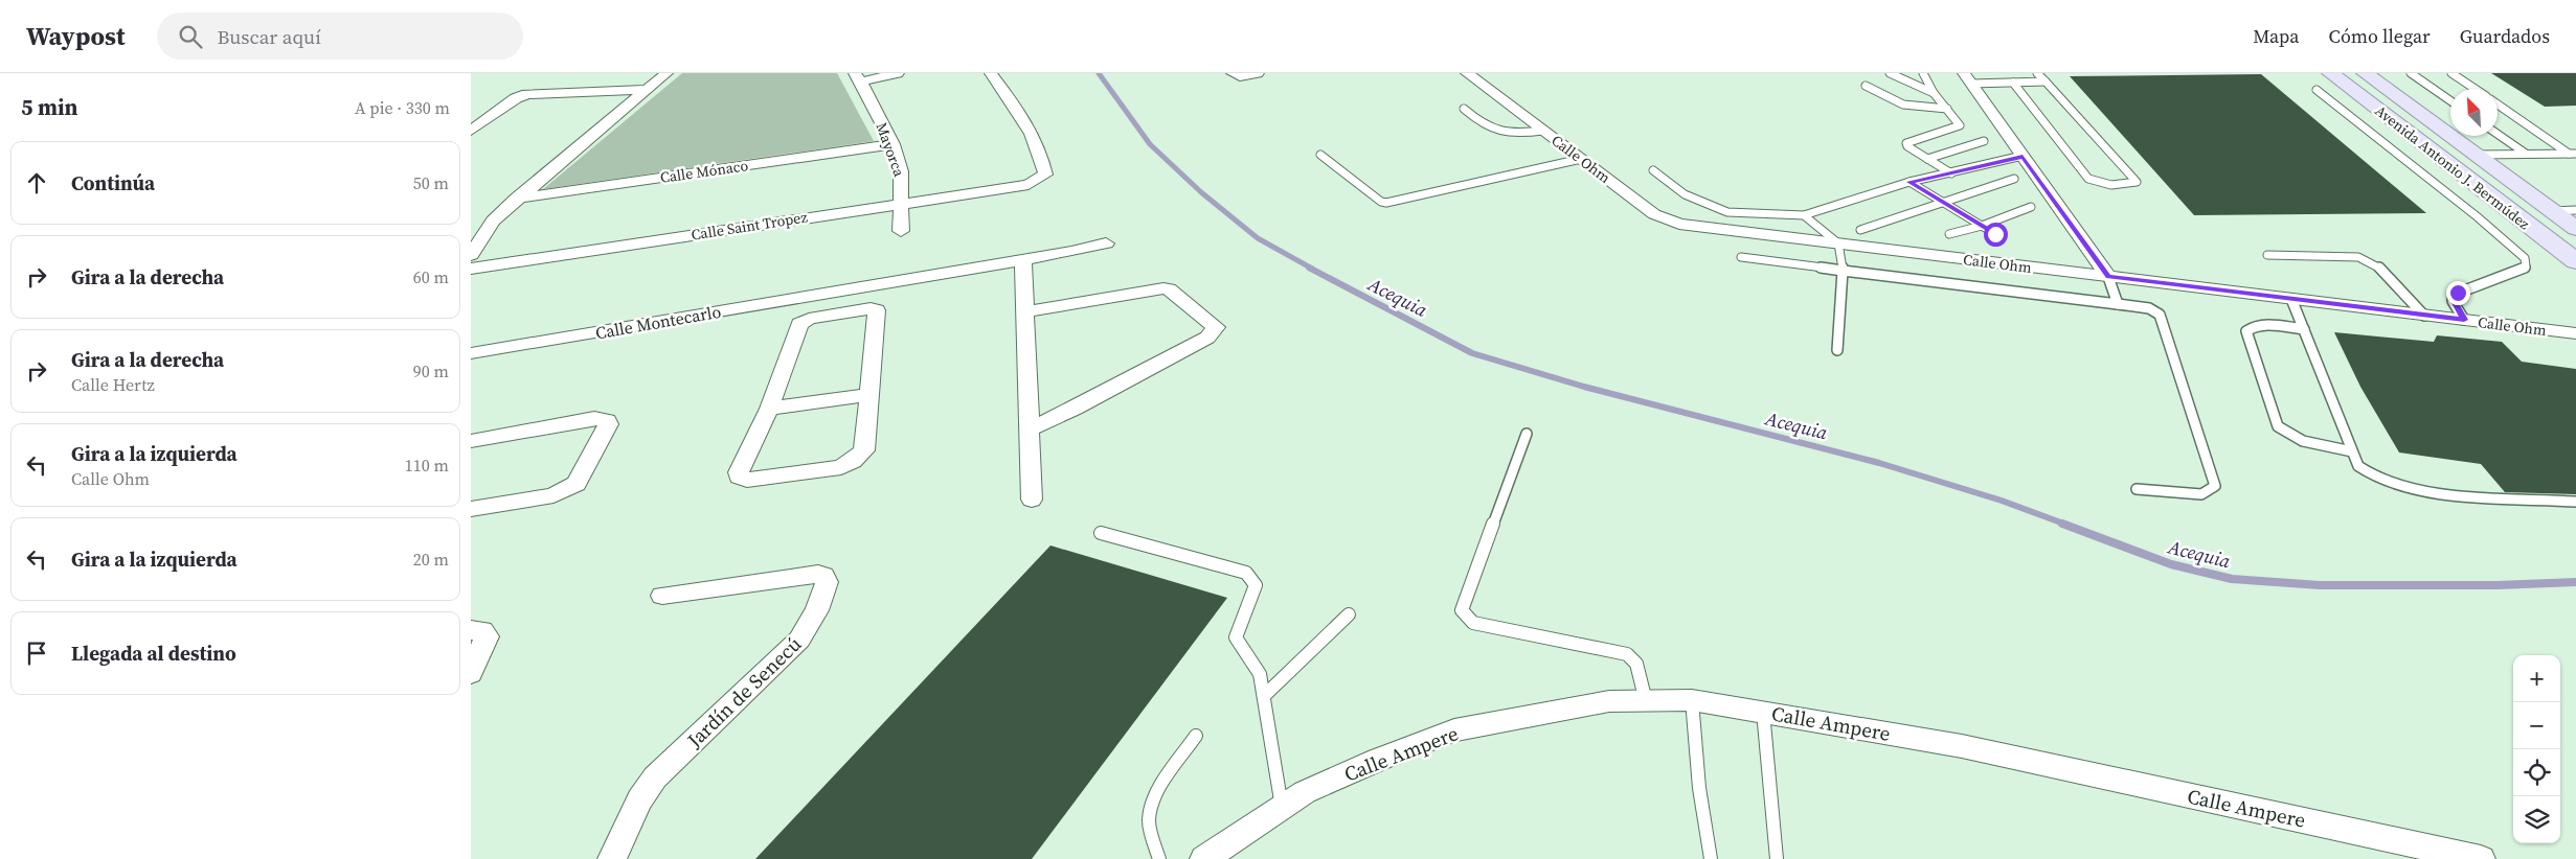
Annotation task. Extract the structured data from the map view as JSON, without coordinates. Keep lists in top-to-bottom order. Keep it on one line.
{"streets":{"main road":["Avenida Antonio J. Bermúdez"],"street":["Mayorca","Calle Ohm","Calle Mónaco","Calle Saint Tropez","Calle Montecarlo","Jardín de Senecú","Calle Ampere"]},"crossings":[["Mayorca","Calle Mónaco"],["Mayorca","Calle Saint Tropez"]],"water":["Acequia"],"north":"top left","page":{"header":"Waypost","search":"Buscar aquí","nav":["Mapa","Cómo llegar","Guardados"],"heading":["5 min","A pie · 330 m"],"list":[["Continúa","50 m"],["Gira a la derecha","60 m"],["Gira a la derecha","Calle Hertz","90 m"],["Gira a la izquierda","Calle Ohm","110 m"],["Gira a la izquierda","20 m"],"Llegada al destino"],"map_buttons":["+","−"]}}
